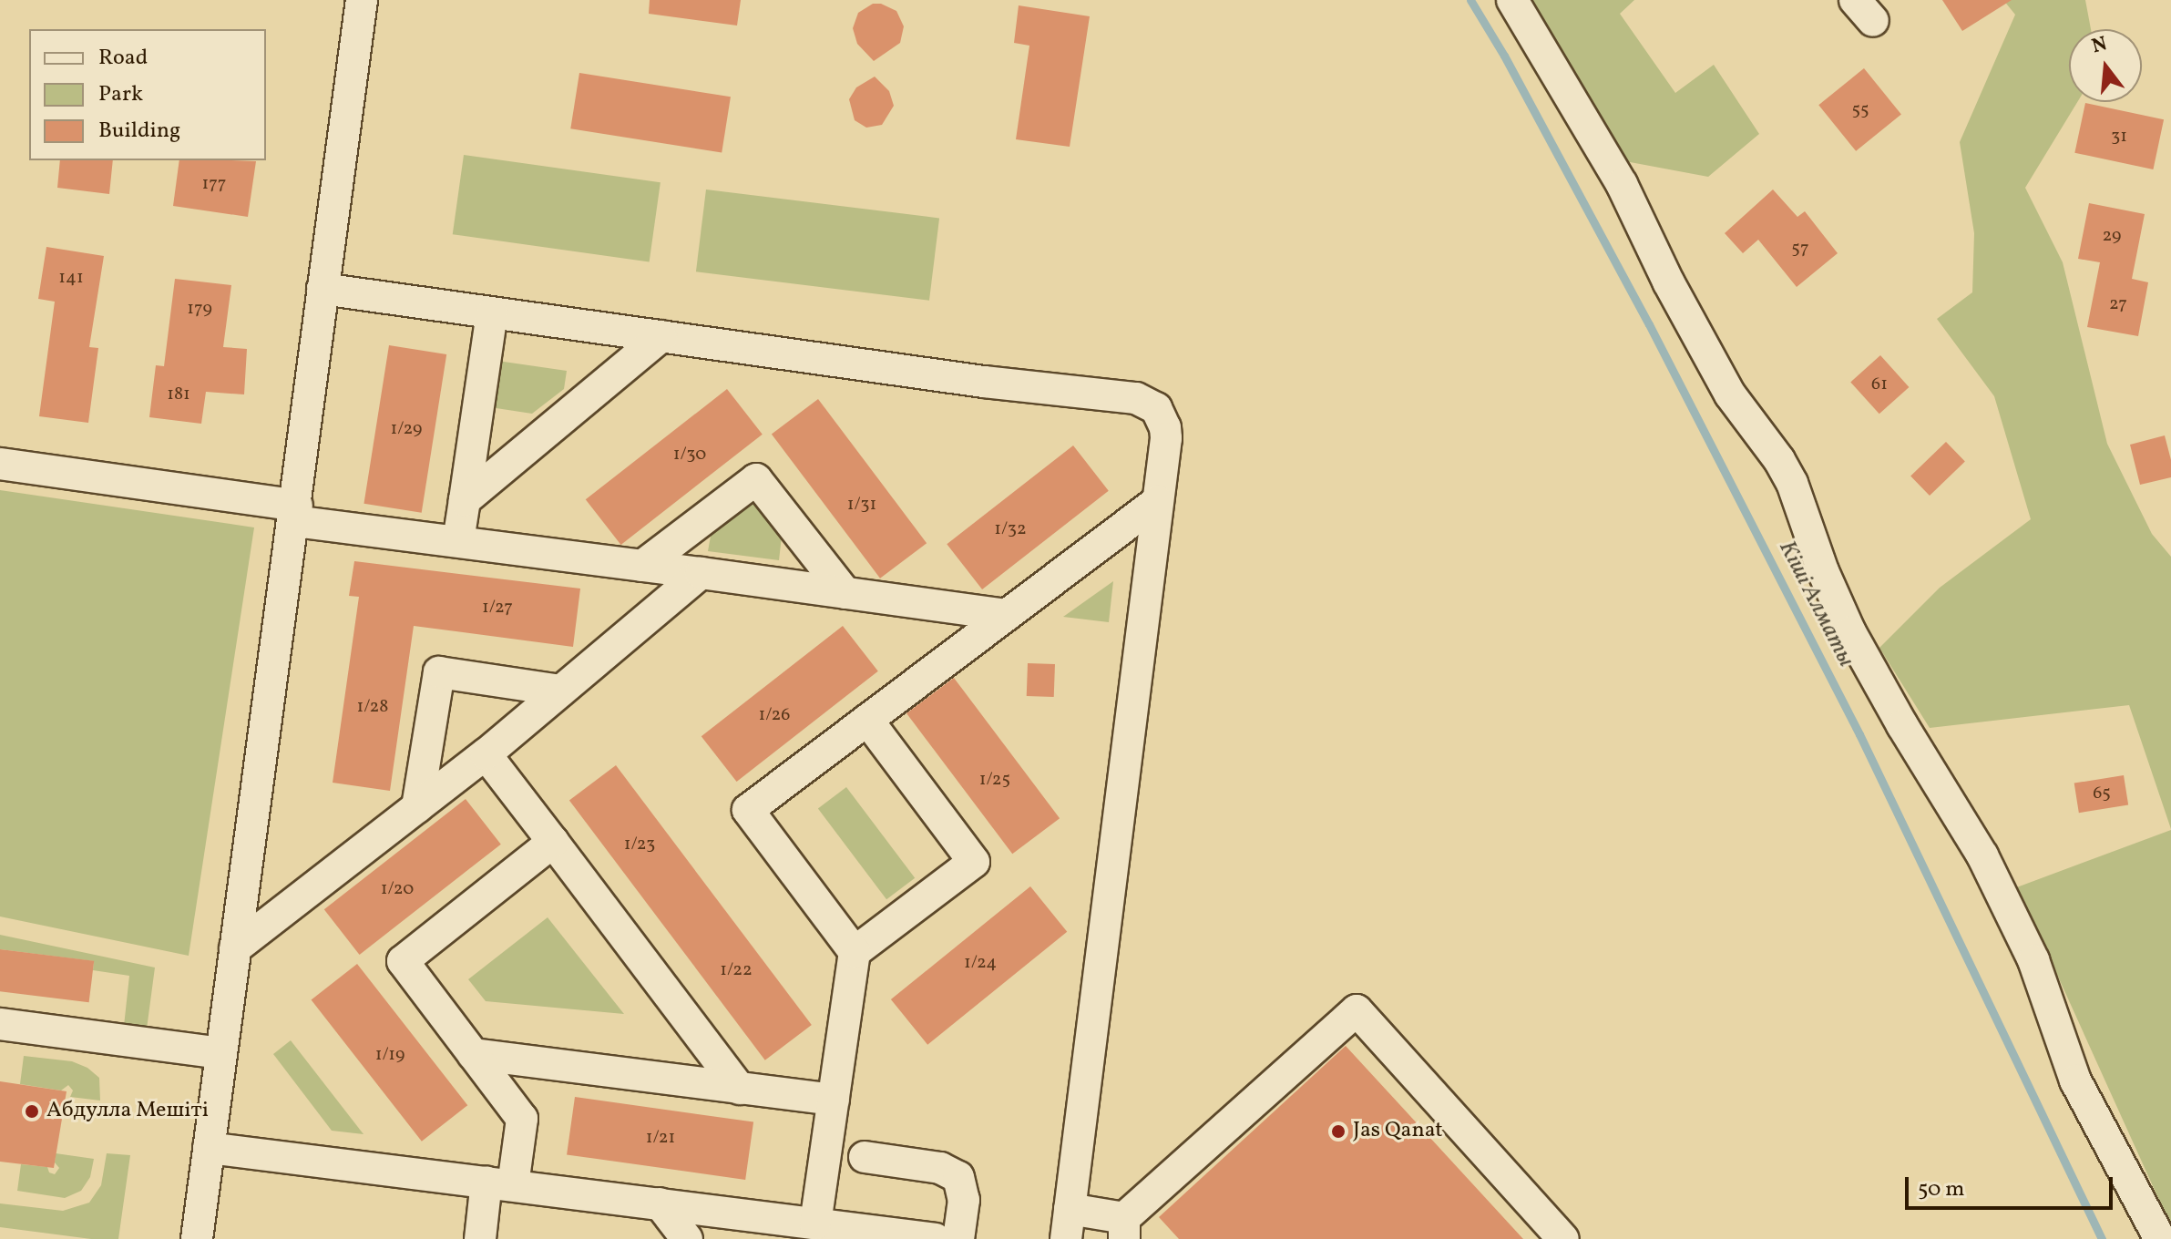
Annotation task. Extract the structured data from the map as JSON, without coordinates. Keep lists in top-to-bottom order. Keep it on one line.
{"water":["Кіші Алматы"],"places":["Абдулла Мешіті","Jas Qanat"],"house_numbers":["55","31","177","29","57","141","27","179","61","181","1/29","1/30","1/31","1/32","1/27","1/28","1/26","1/25","65","1/23","1/20","1/24","1/22","1/19","1/21"],"legend":["Road","Park","Building"],"scale_bar":"50 m","north":"top"}
